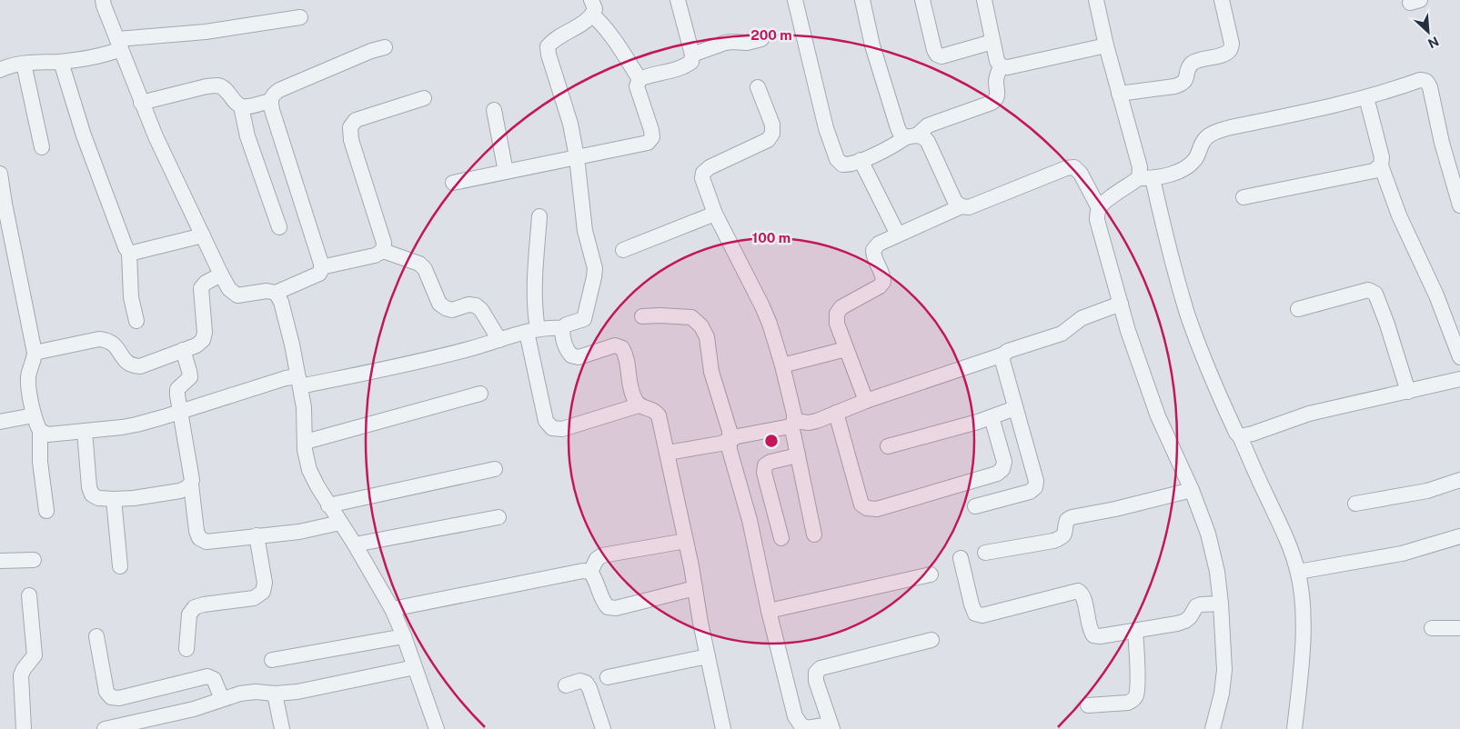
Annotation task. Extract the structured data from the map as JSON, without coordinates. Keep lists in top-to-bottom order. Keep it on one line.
{"north":"bottom right","rings":["200 m","100 m"]}
